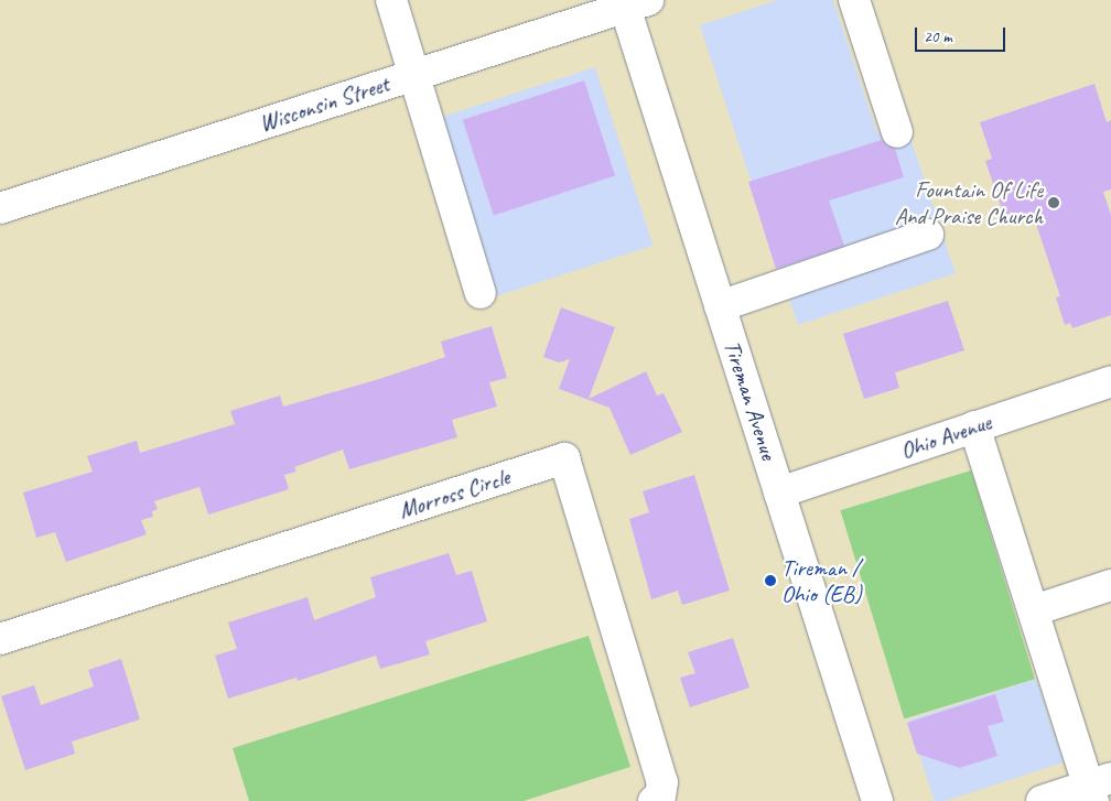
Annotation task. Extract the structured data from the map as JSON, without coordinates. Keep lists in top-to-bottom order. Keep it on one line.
{"streets":{"street":["Wisconsin Street","Tireman Avenue","Ohio Avenue","Morross Circle"]},"crossings":[["Wisconsin Street","Tireman Avenue"],["Tireman Avenue","Ohio Avenue"]],"places":["Fountain Of Life And Praise Church","Tireman / Ohio (EB)"],"scale_bar":"20 m"}
